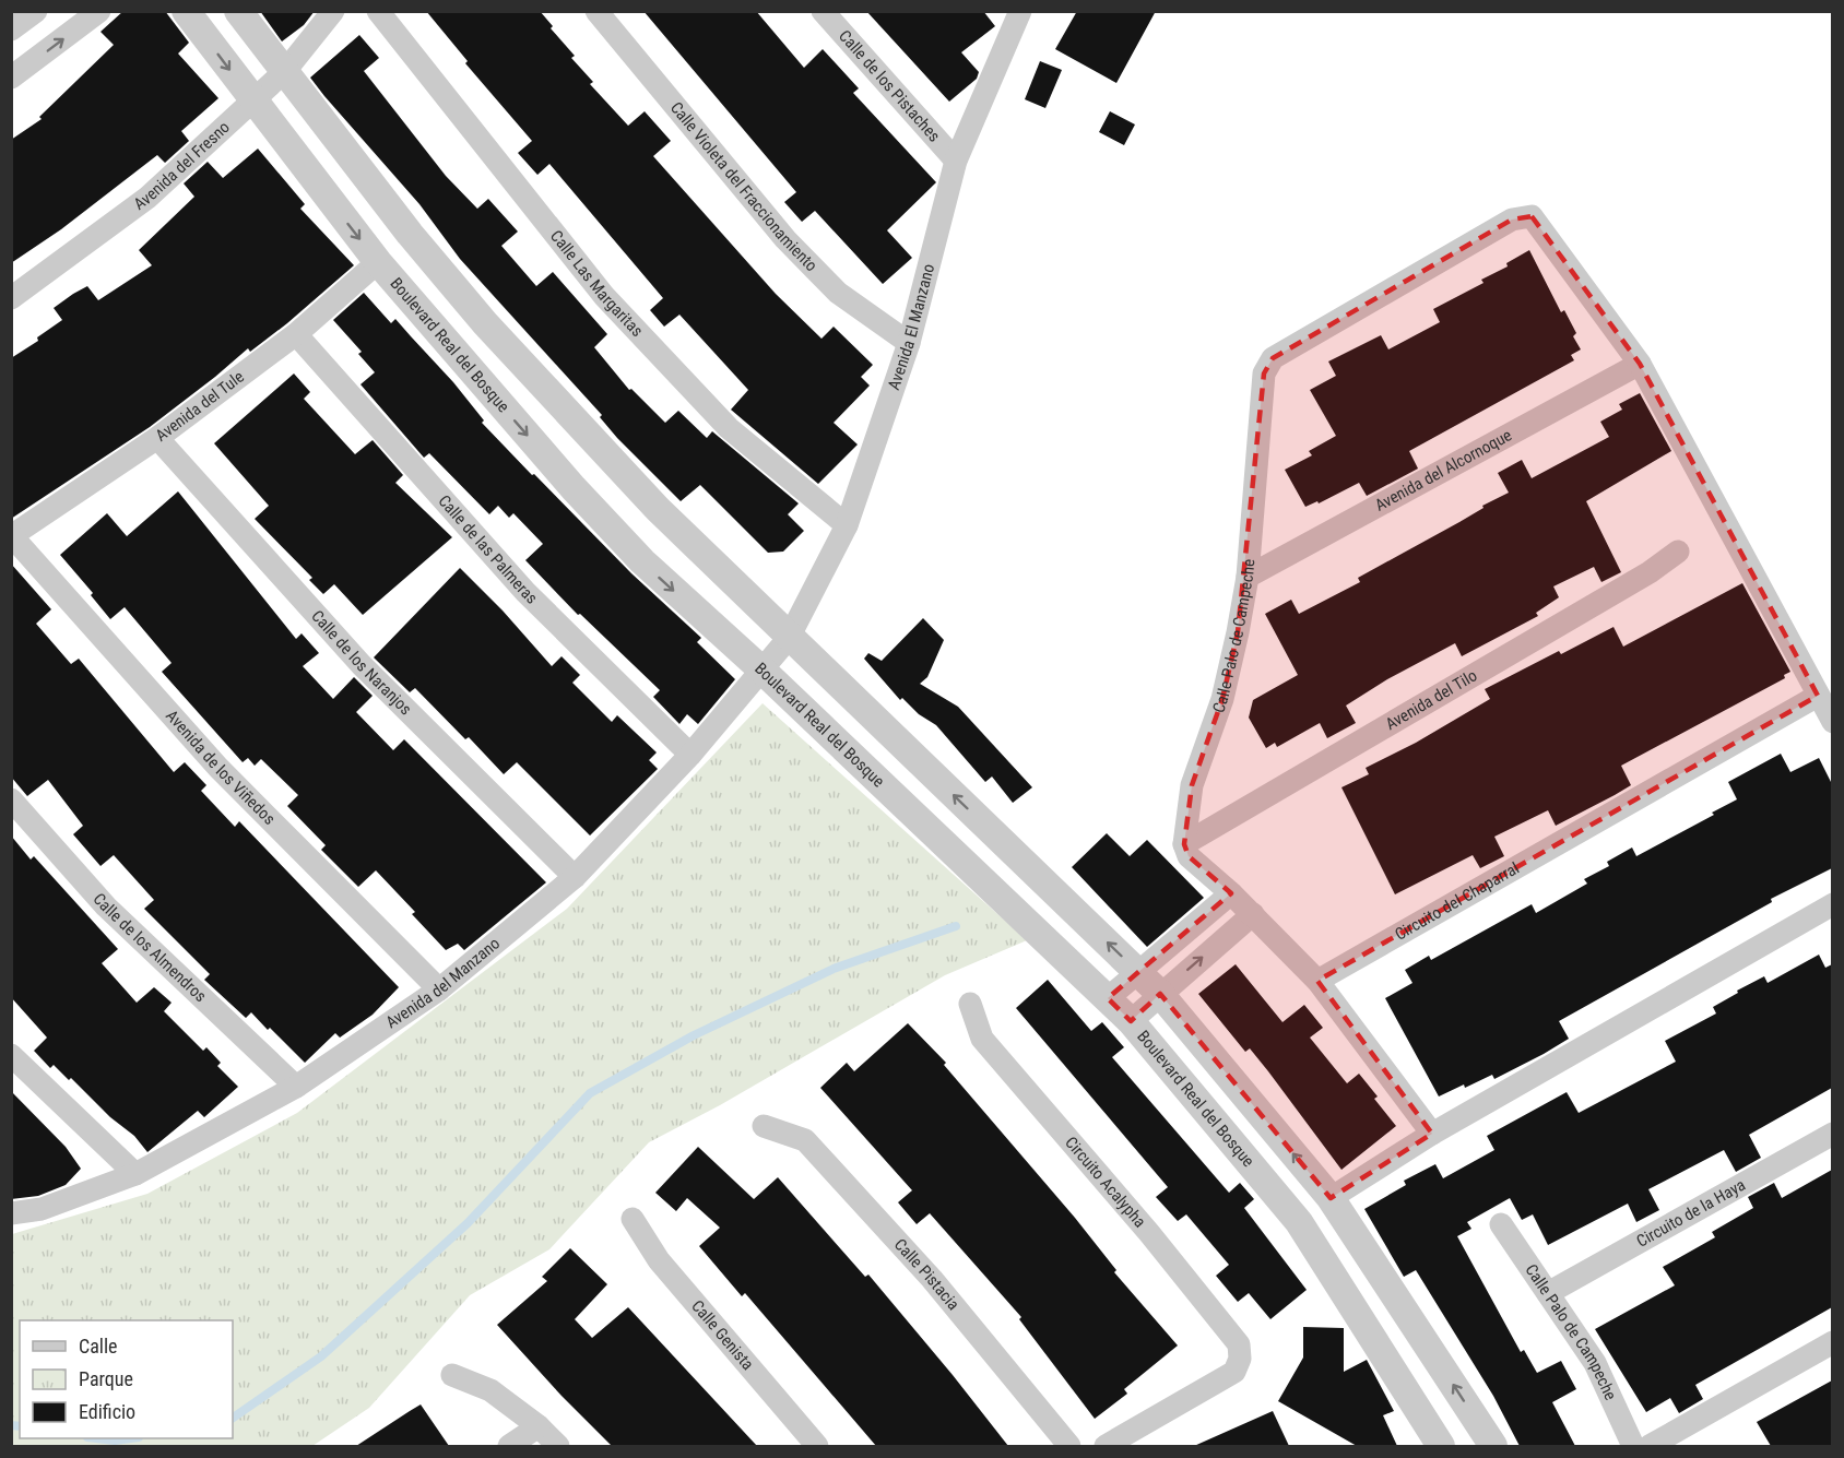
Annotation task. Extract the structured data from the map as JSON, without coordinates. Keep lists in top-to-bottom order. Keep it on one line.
{"streets":{"street":["Calle de los Pistaches","Avenida del Fresno","Calle Violeta del Fraccionamiento","Calle Las Margaritas","Avenida El Manzano","Boulevard Real del Bosque","Avenida del Tule","Avenida del Alcornoque","Calle de las Palmeras","Calle Palo de Campeche","Calle de los Naranjos","Avenida del Tilo","Avenida de los Viñedos","Circuito del Chaparral","Calle de los Almendros","Avenida del Manzano","Circuito Acalypha","Circuito de la Haya","Calle Pistacia","Calle Genista"]},"crossings":[["Calle de los Pistaches","Avenida El Manzano"],["Avenida del Fresno","Boulevard Real del Bosque"],["Calle Violeta del Fraccionamiento","Avenida El Manzano"],["Calle Las Margaritas","Avenida El Manzano"],["Avenida El Manzano","Avenida del Manzano"],["Boulevard Real del Bosque","Avenida del Tule"],["Boulevard Real del Bosque","Avenida del Manzano"],["Avenida del Tule","Calle de las Palmeras"],["Avenida del Tule","Calle de los Naranjos"],["Avenida del Tule","Avenida de los Viñedos"],["Avenida del Alcornoque","Calle Palo de Campeche"],["Calle de las Palmeras","Avenida del Manzano"],["Calle Palo de Campeche","Avenida del Tilo"],["Calle Palo de Campeche","Circuito de la Haya"],["Calle de los Naranjos","Avenida del Manzano"],["Avenida de los Viñedos","Avenida del Manzano"],["Calle de los Almendros","Avenida del Manzano"]],"legend":["Calle","Parque","Edificio"]}
